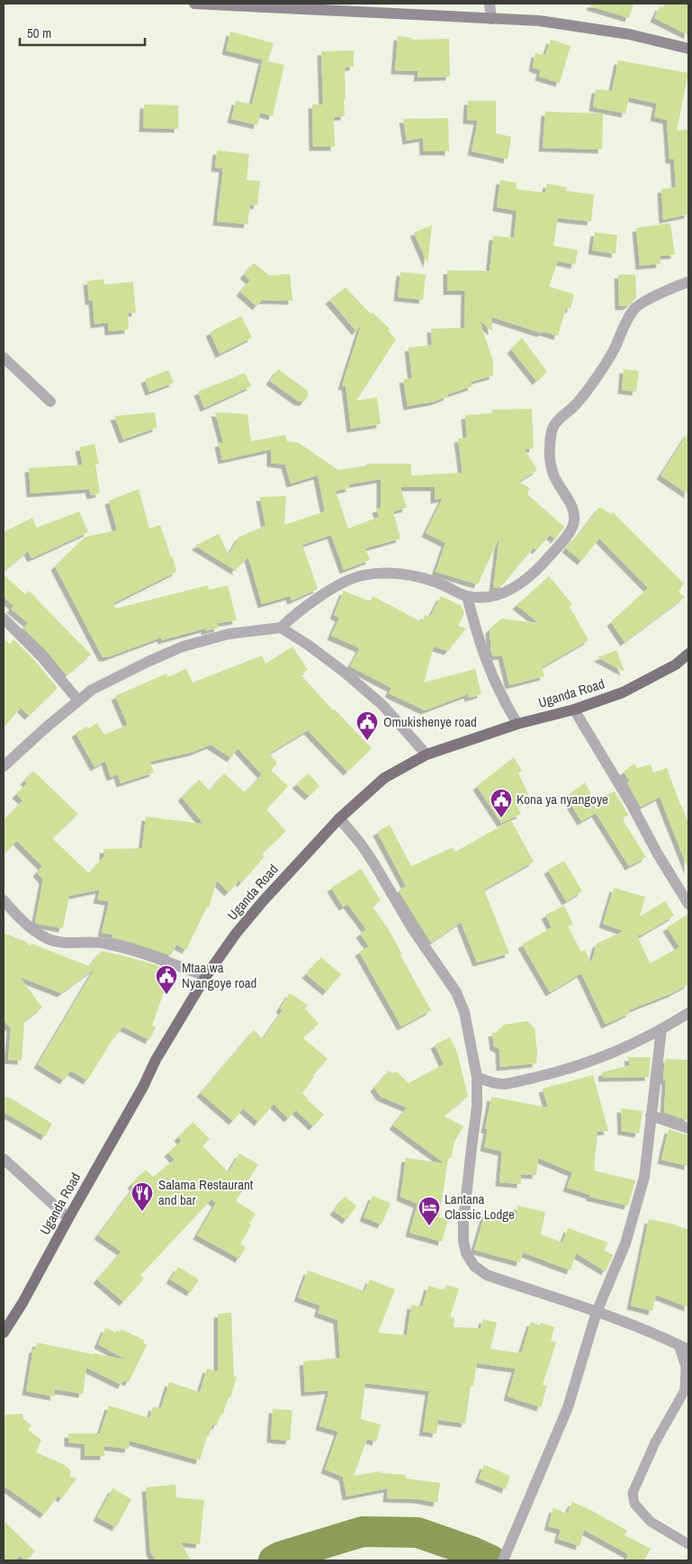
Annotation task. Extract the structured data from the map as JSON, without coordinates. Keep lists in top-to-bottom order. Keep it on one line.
{"streets":{"main road":["Uganda Road"]},"places":{"public building":["Omukishenye road","Kona ya nyangoye","Mtaa wa Nyangoye road"],"restaurant":["Salama Restaurant and bar"],"hotel":["Lantana Classic Lodge"]},"scale_bar":"50 m"}
